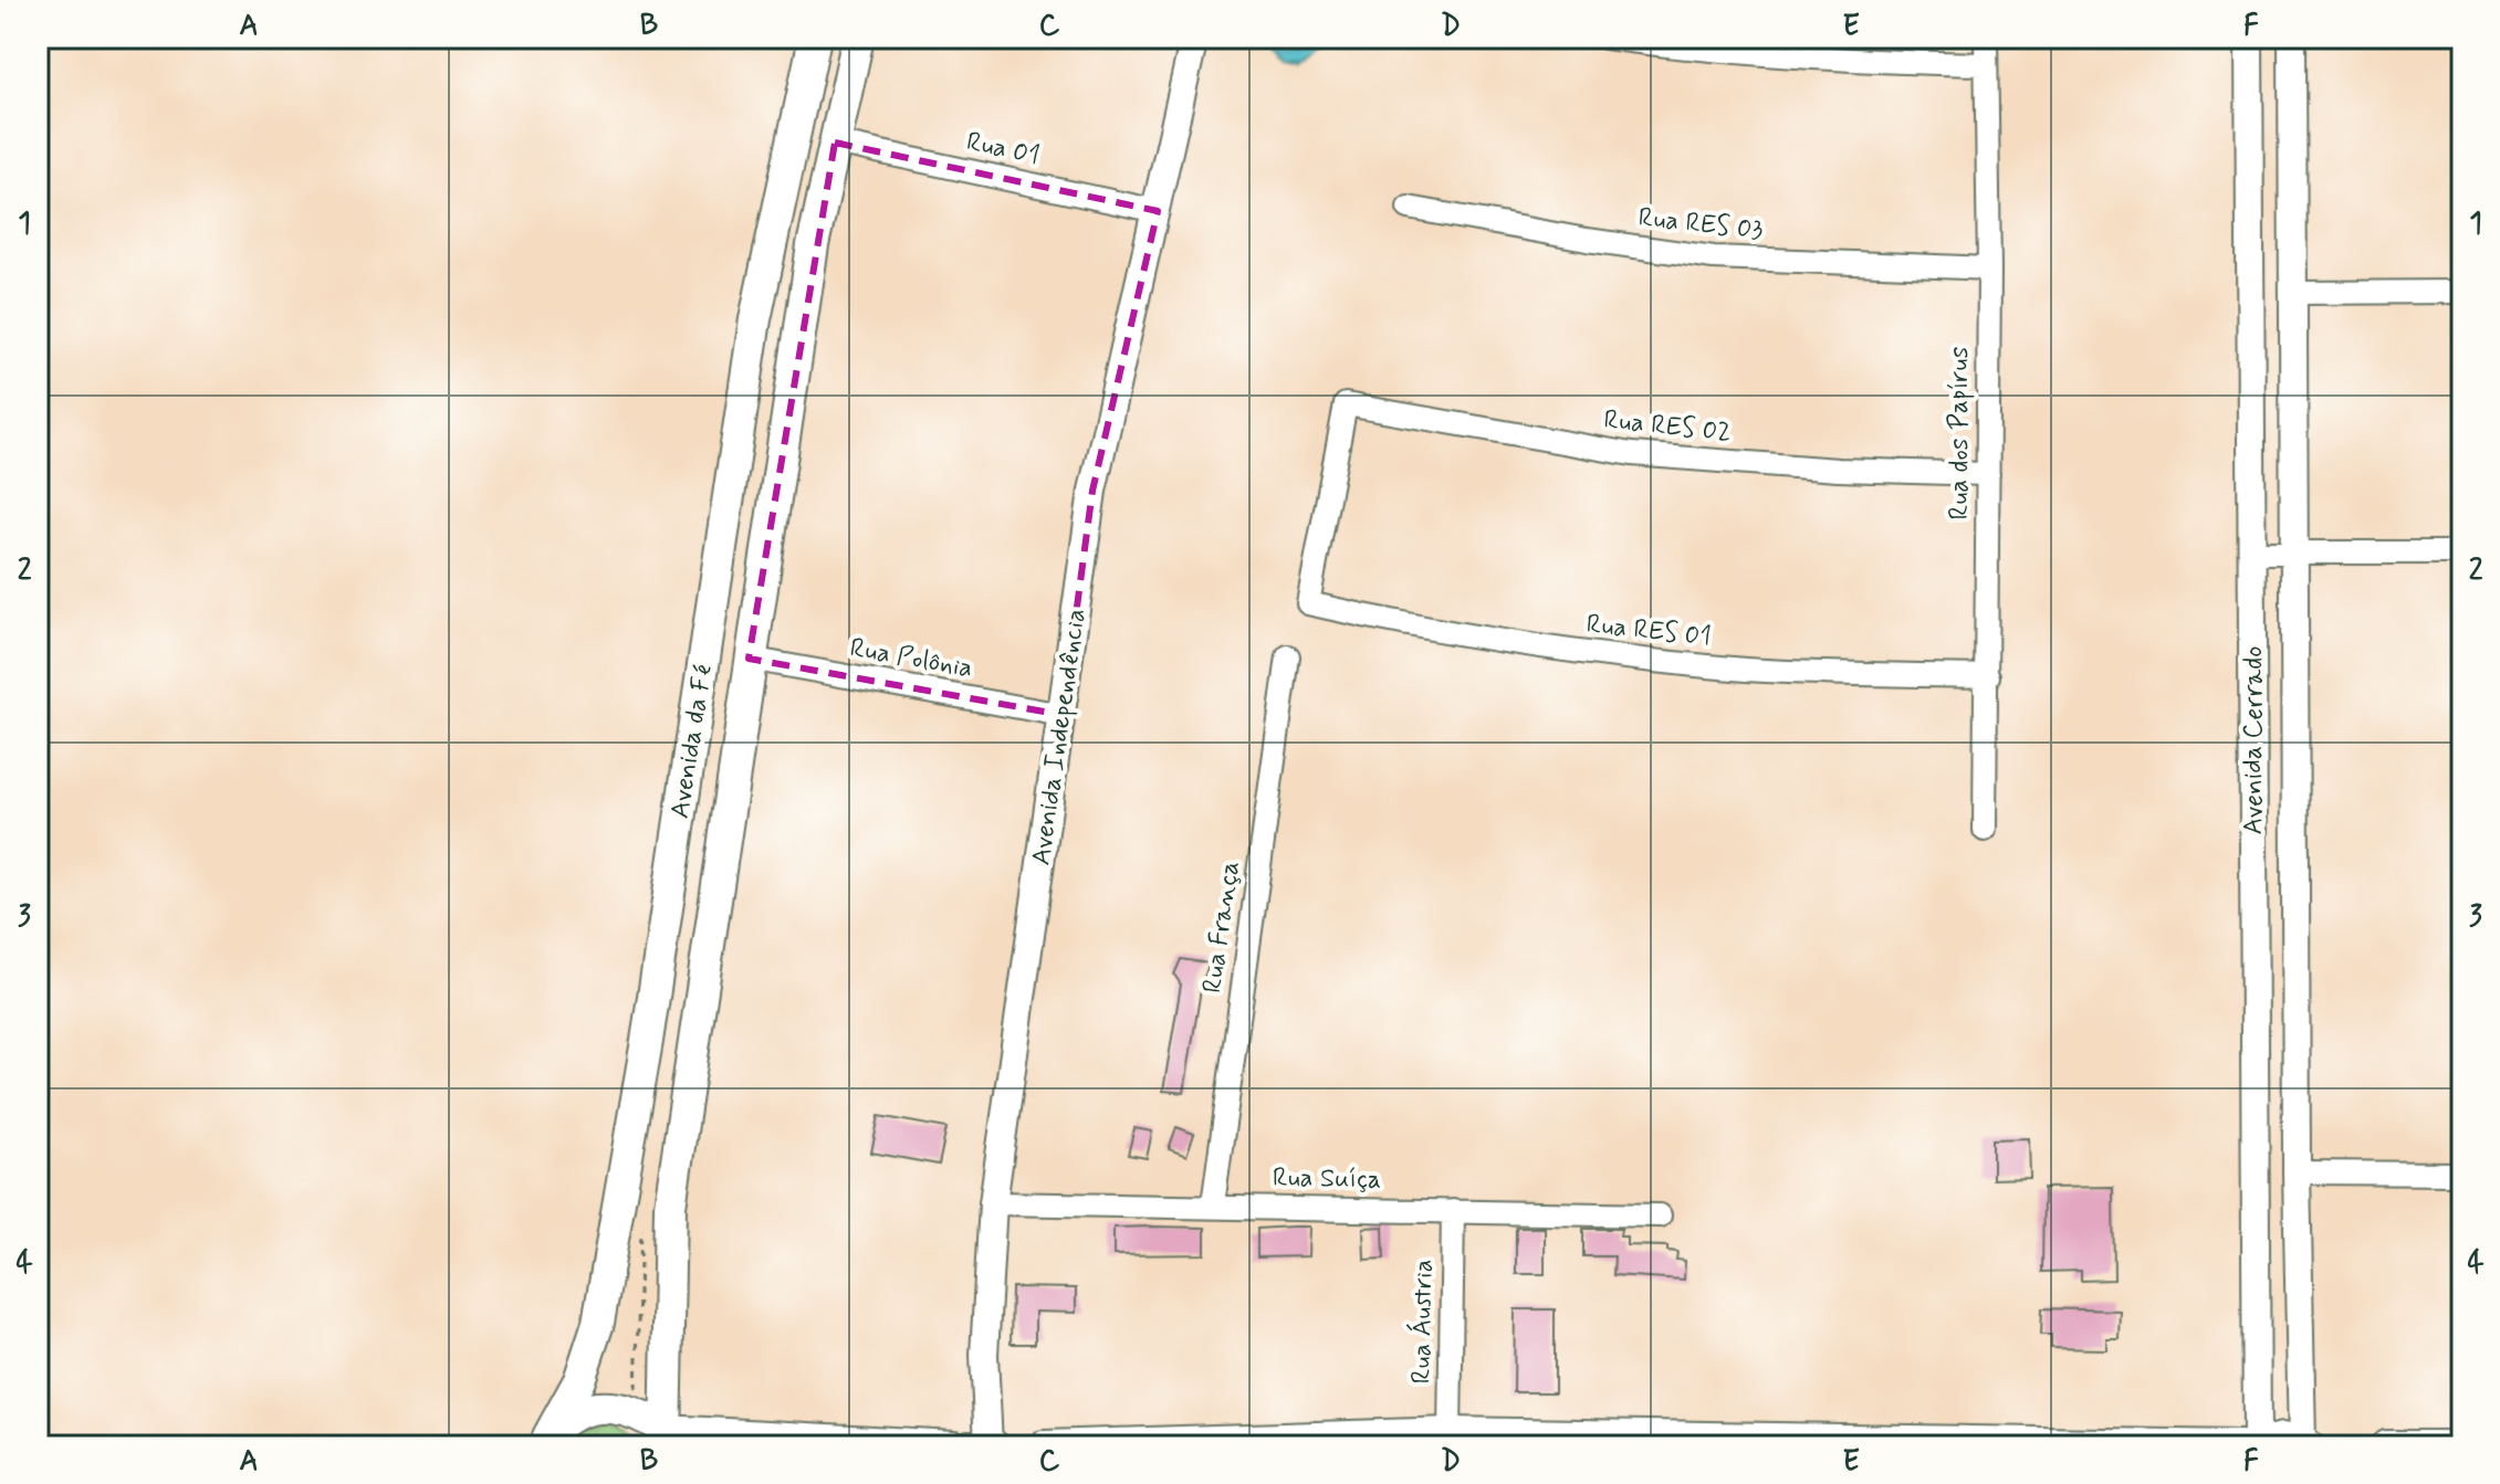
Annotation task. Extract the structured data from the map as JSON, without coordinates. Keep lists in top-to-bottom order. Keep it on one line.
{"streets":{"main road":["Avenida da Fé"],"street":["Rua 01","Rua RES 03","Rua RES 02","Rua dos Papírus","Rua RES 01","Rua Polônia","Avenida Independência","Avenida Cerrado","Rua França","Rua Suíça","Rua Áustria"]},"crossings":[["Rua 01","Avenida Independência"],["Rua 01","Avenida da Fé"],["Rua RES 03","Rua dos Papírus"],["Rua RES 02","Rua dos Papírus"],["Rua RES 02","Rua RES 01"],["Rua dos Papírus","Rua RES 01"],["Rua Polônia","Avenida Independência"],["Rua Polônia","Avenida da Fé"],["Avenida Independência","Rua Suíça"],["Rua França","Rua Suíça"],["Rua Suíça","Rua Áustria"]],"grid":{"columns":["A","B","C","D","E","F"],"rows":["1","2","3","4"]}}
